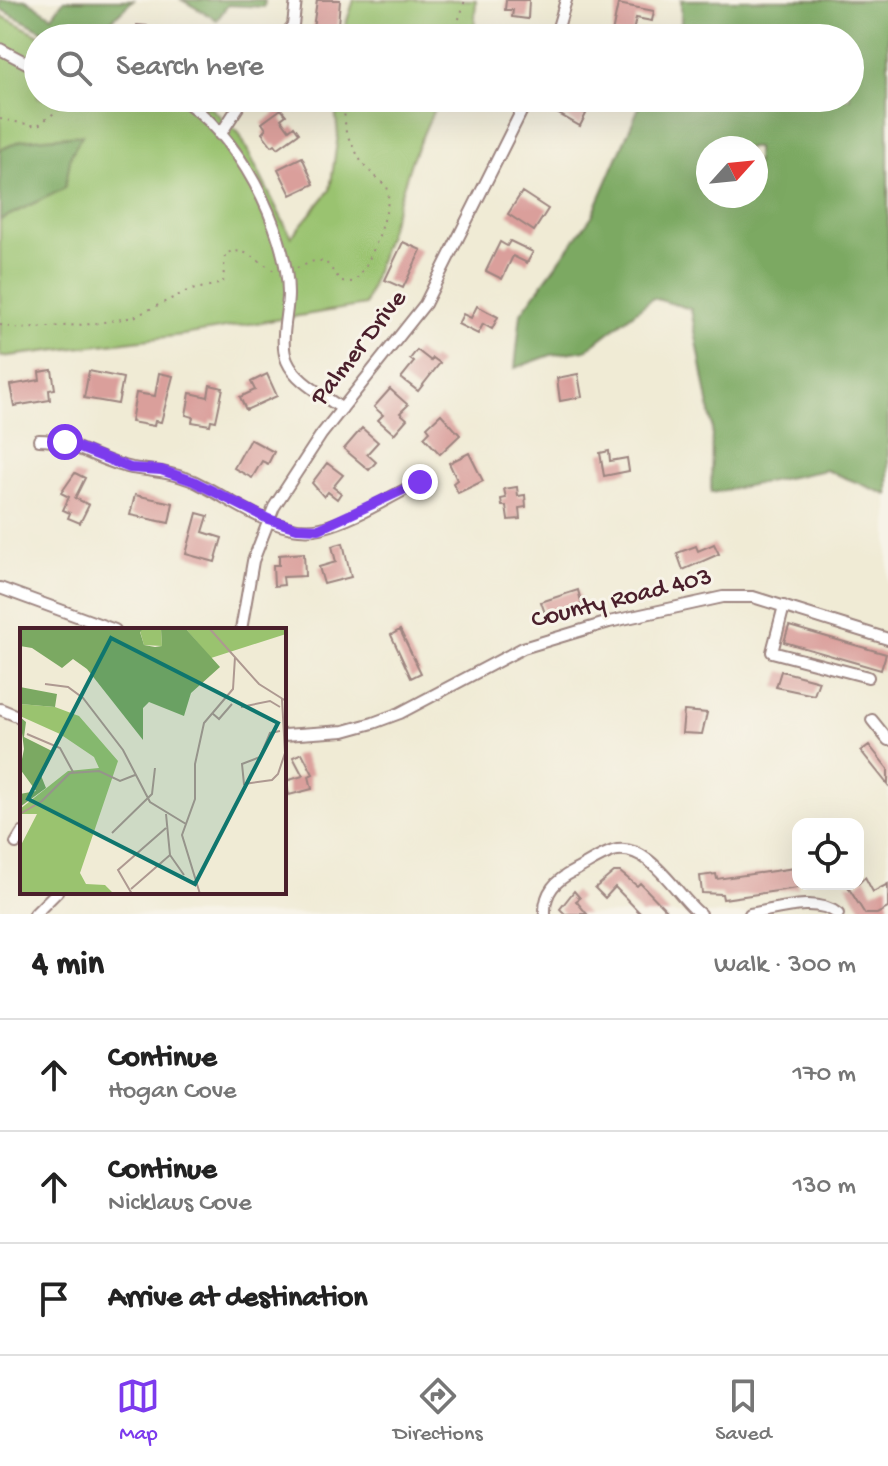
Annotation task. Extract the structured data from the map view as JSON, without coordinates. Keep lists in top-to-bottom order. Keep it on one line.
{"streets":{"street":["Palmer Drive","County Road 403"]},"north":"top right","page":{"search":"Search here","heading":["4 min","Walk · 300 m"],"list":[["Continue","Hogan Cove","170 m"],["Continue","Nicklaus Cove","130 m"],"Arrive at destination"],"nav":["Map","Directions","Saved"]}}
